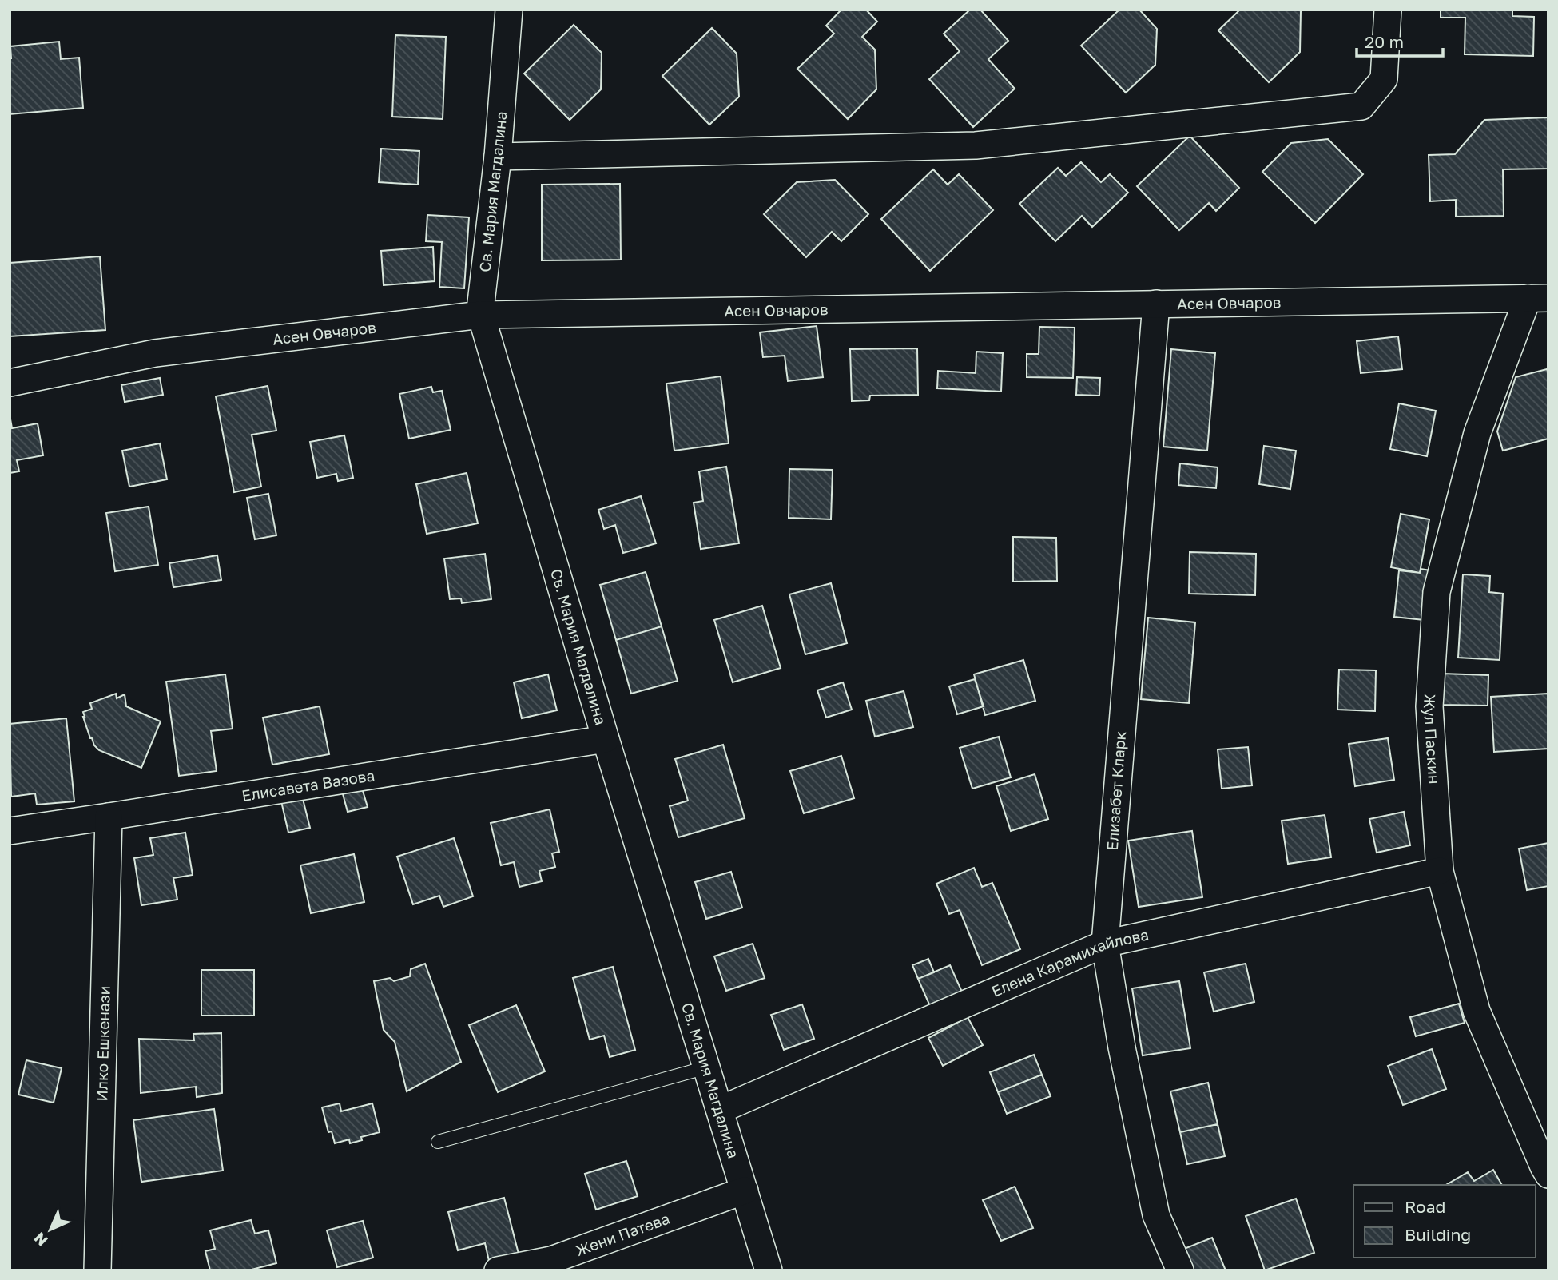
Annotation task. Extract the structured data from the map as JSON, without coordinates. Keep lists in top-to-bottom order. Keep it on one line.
{"streets":{"street":["Св. Мария Магдалина","Асен Овчаров","Жул Паскин","Елисавета Вазова","Елизабет Кларк","Елена Карамихайлова","Илко Ешкенази","Жени Патева"]},"crossings":[["Св. Мария Магдалина","Асен Овчаров"],["Св. Мария Магдалина","Елисавета Вазова"],["Св. Мария Магдалина","Елена Карамихайлова"],["Св. Мария Магдалина","Жени Патева"],["Асен Овчаров","Жул Паскин"],["Асен Овчаров","Елизабет Кларк"],["Жул Паскин","Елена Карамихайлова"],["Елисавета Вазова","Илко Ешкенази"],["Елизабет Кларк","Елена Карамихайлова"]],"legend":["Road","Building"],"scale_bar":"20 m","north":"bottom left"}
